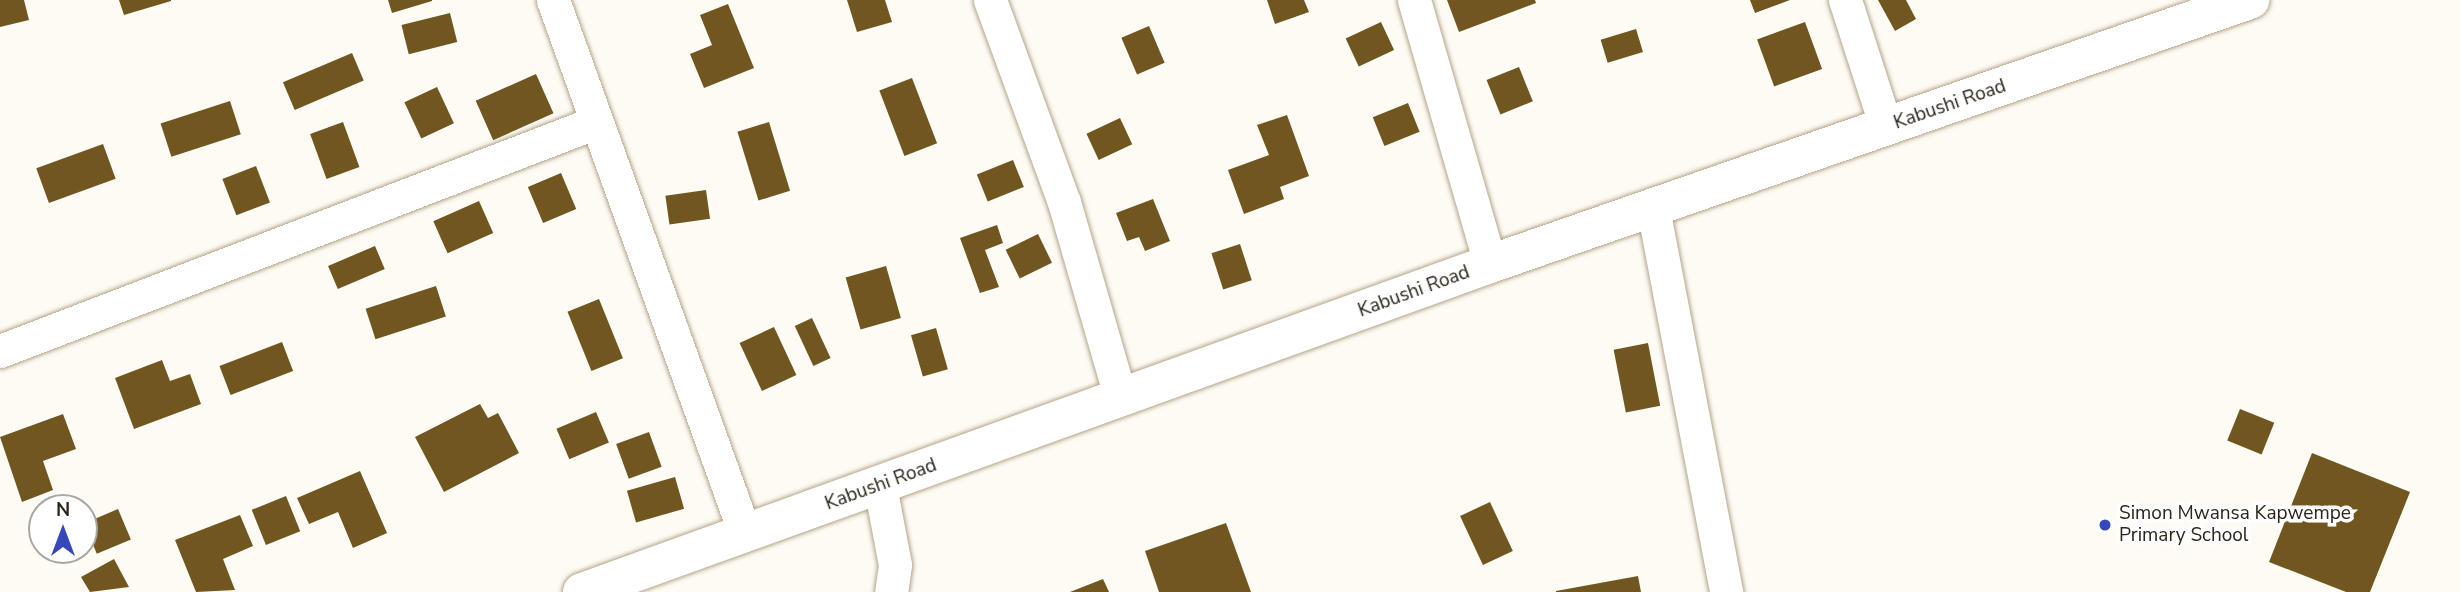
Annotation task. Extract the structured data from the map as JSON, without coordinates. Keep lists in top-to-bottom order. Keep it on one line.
{"streets":{"main road":["Kabushi Road"]},"places":["Simon Mwansa Kapwempe Primary School"],"north":"top"}
